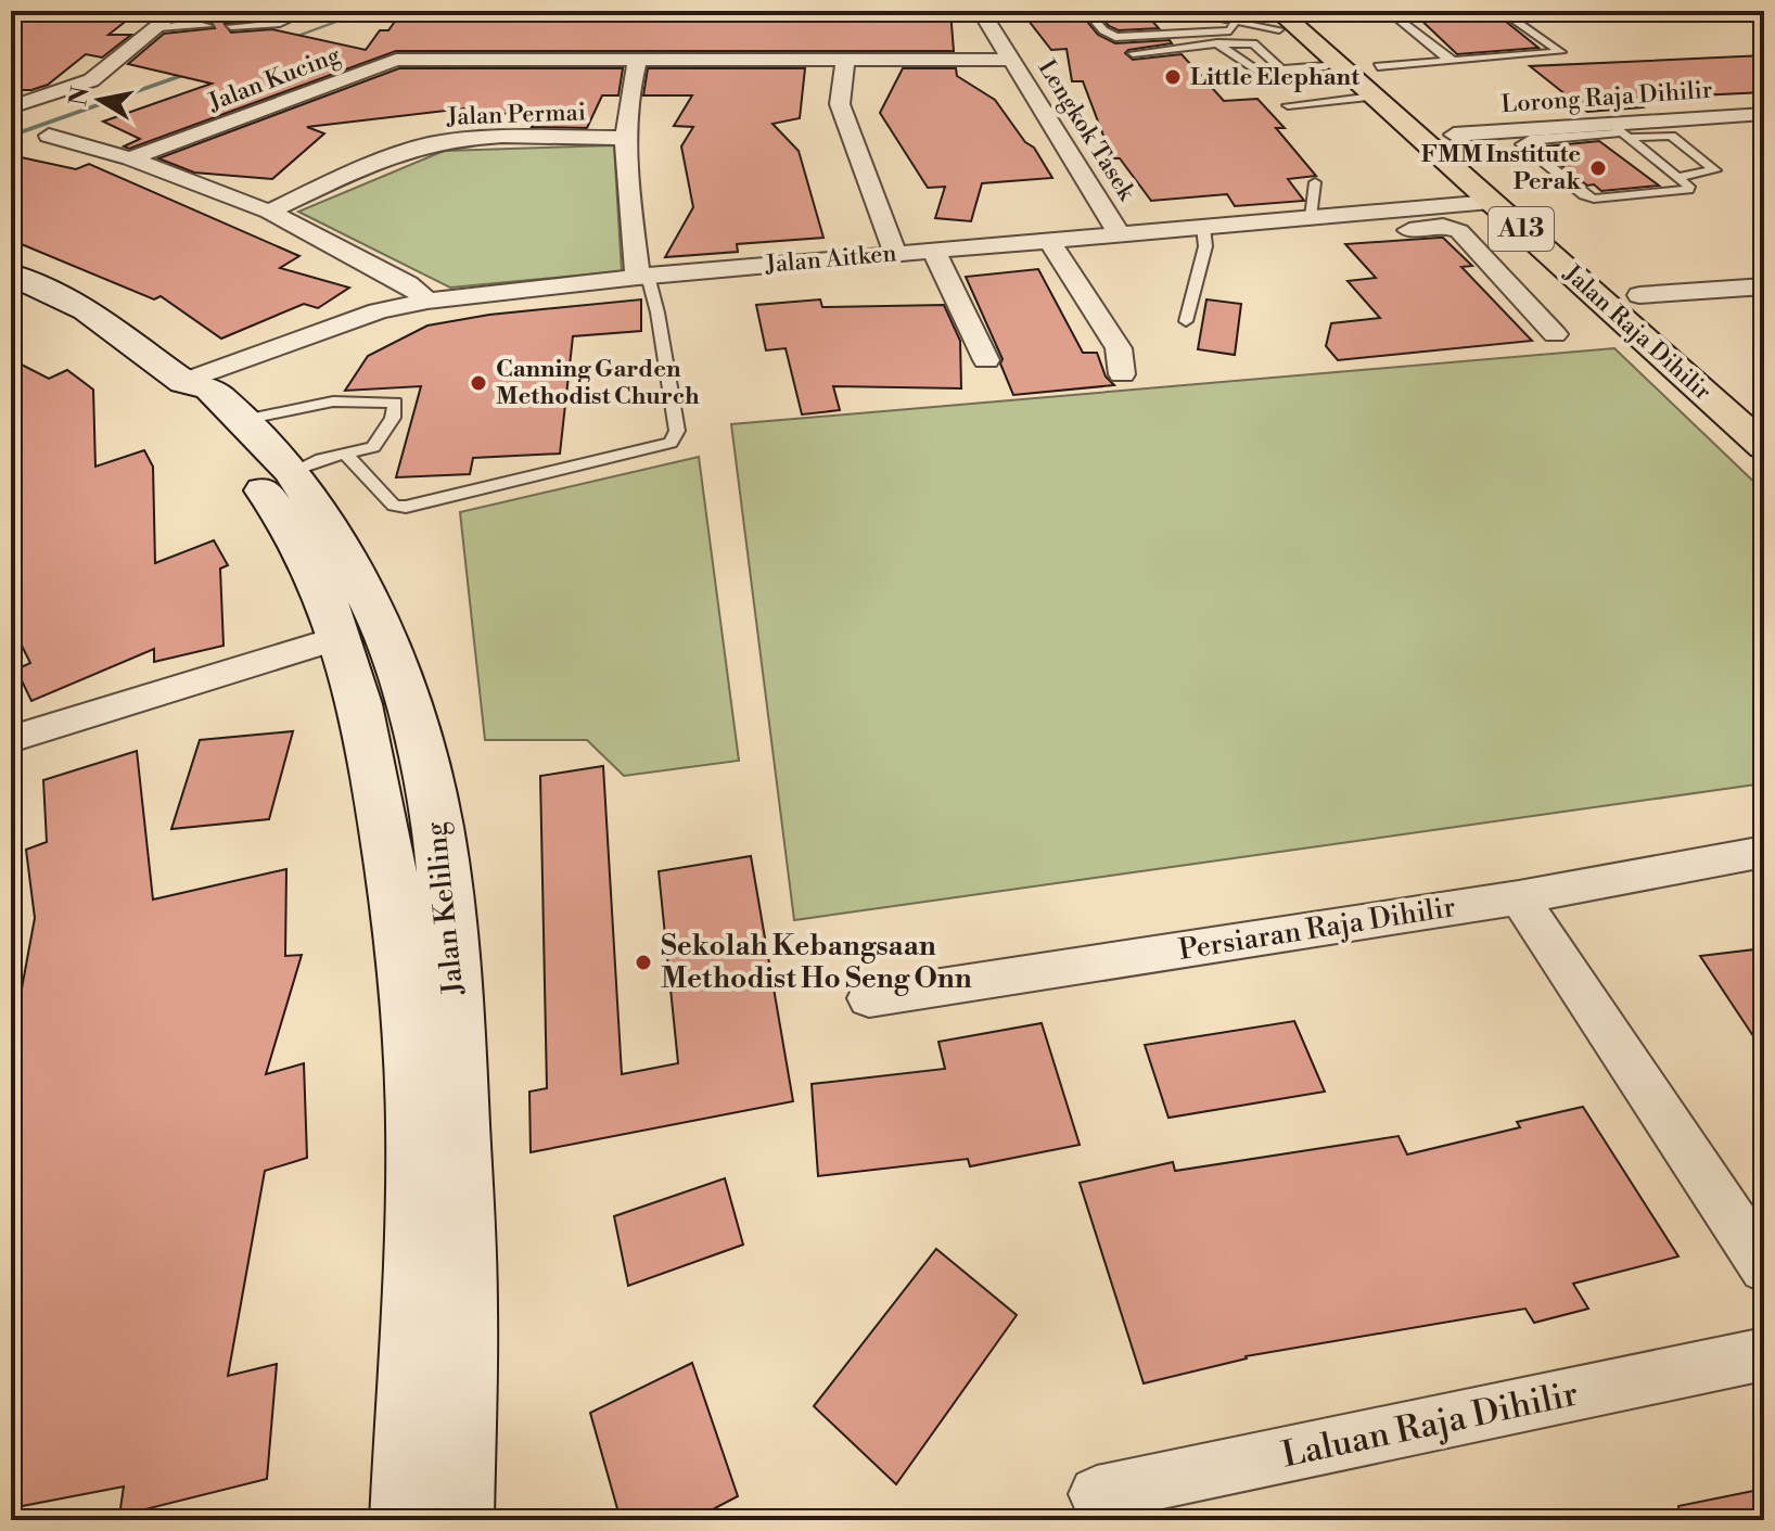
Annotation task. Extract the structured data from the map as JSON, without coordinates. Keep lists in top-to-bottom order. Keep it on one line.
{"streets":{"main road":["A13","Jalan Raja Dihilir","Jalan Keliling"],"street":["Jalan Kucing","Lorong Raja Dihilir","Jalan Permai","Lengkok Tasek","Jalan Aitken","Persiaran Raja Dihilir","Laluan Raja Dihilir"]},"crossings":[["Jalan Kucing","Lengkok Tasek"],["Lorong Raja Dihilir","Jalan Raja Dihilir"],["Lengkok Tasek","Jalan Aitken"],["Jalan Aitken","Jalan Raja Dihilir"],["Jalan Aitken","Jalan Keliling"]],"places":["Little Elephant","FMM Institute Perak","Canning Garden Methodist Church","Sekolah Kebangsaan Methodist Ho Seng Onn"],"north":"left"}
